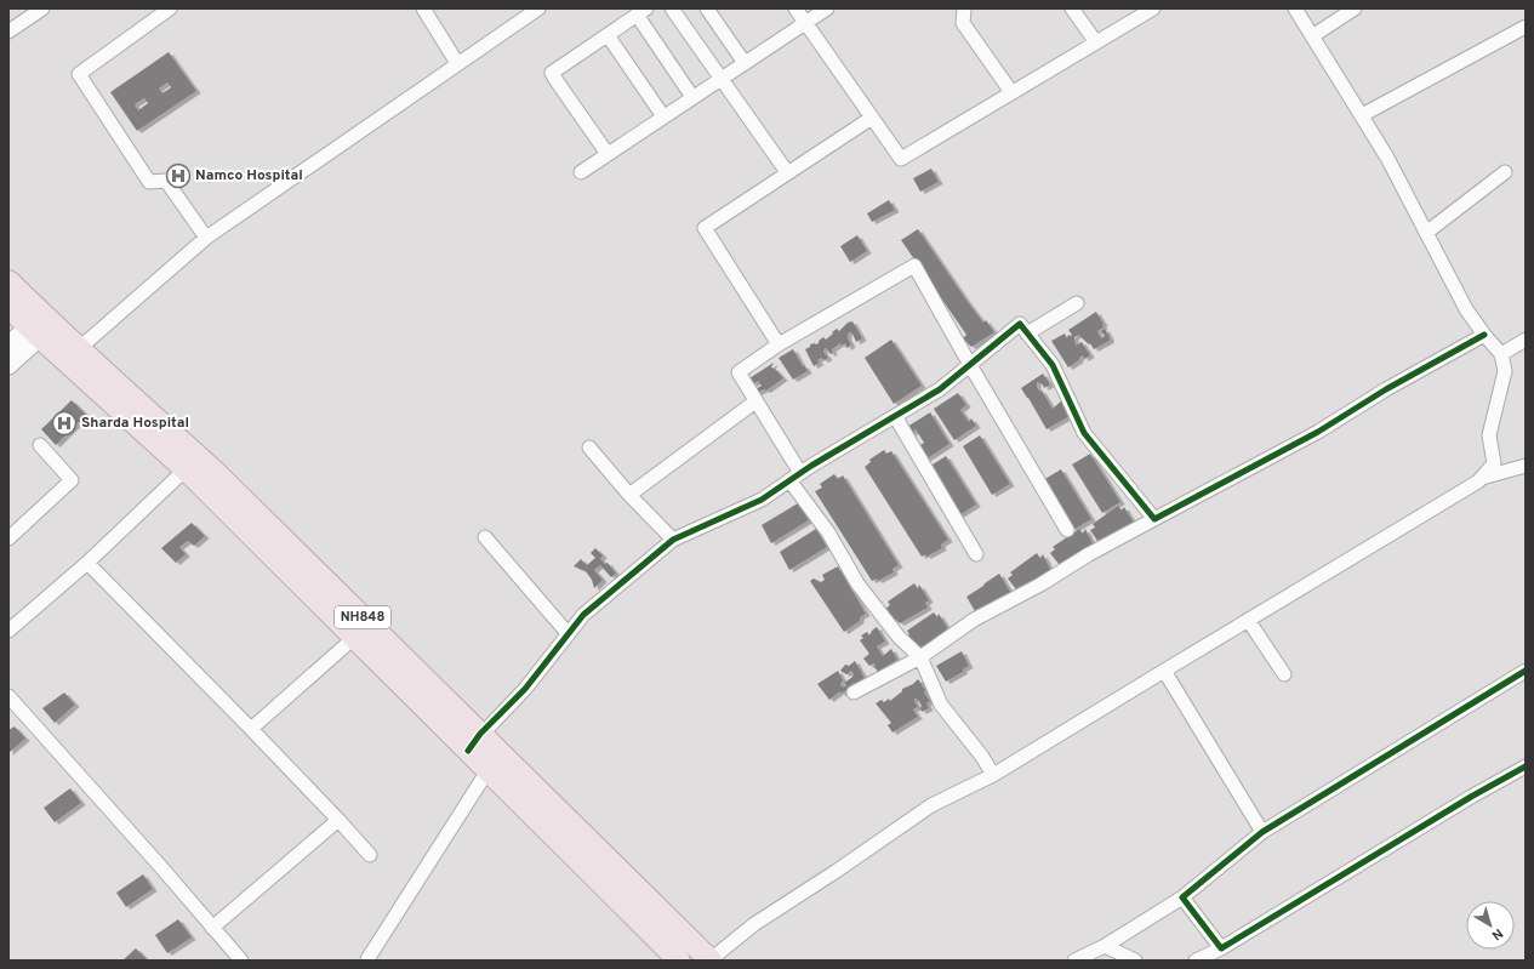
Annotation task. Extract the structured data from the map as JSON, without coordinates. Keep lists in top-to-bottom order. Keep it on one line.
{"streets":{"highway":["NH848"]},"places":{"hospital":["Namco Hospital","Sharda Hospital"]},"north":"bottom right"}
